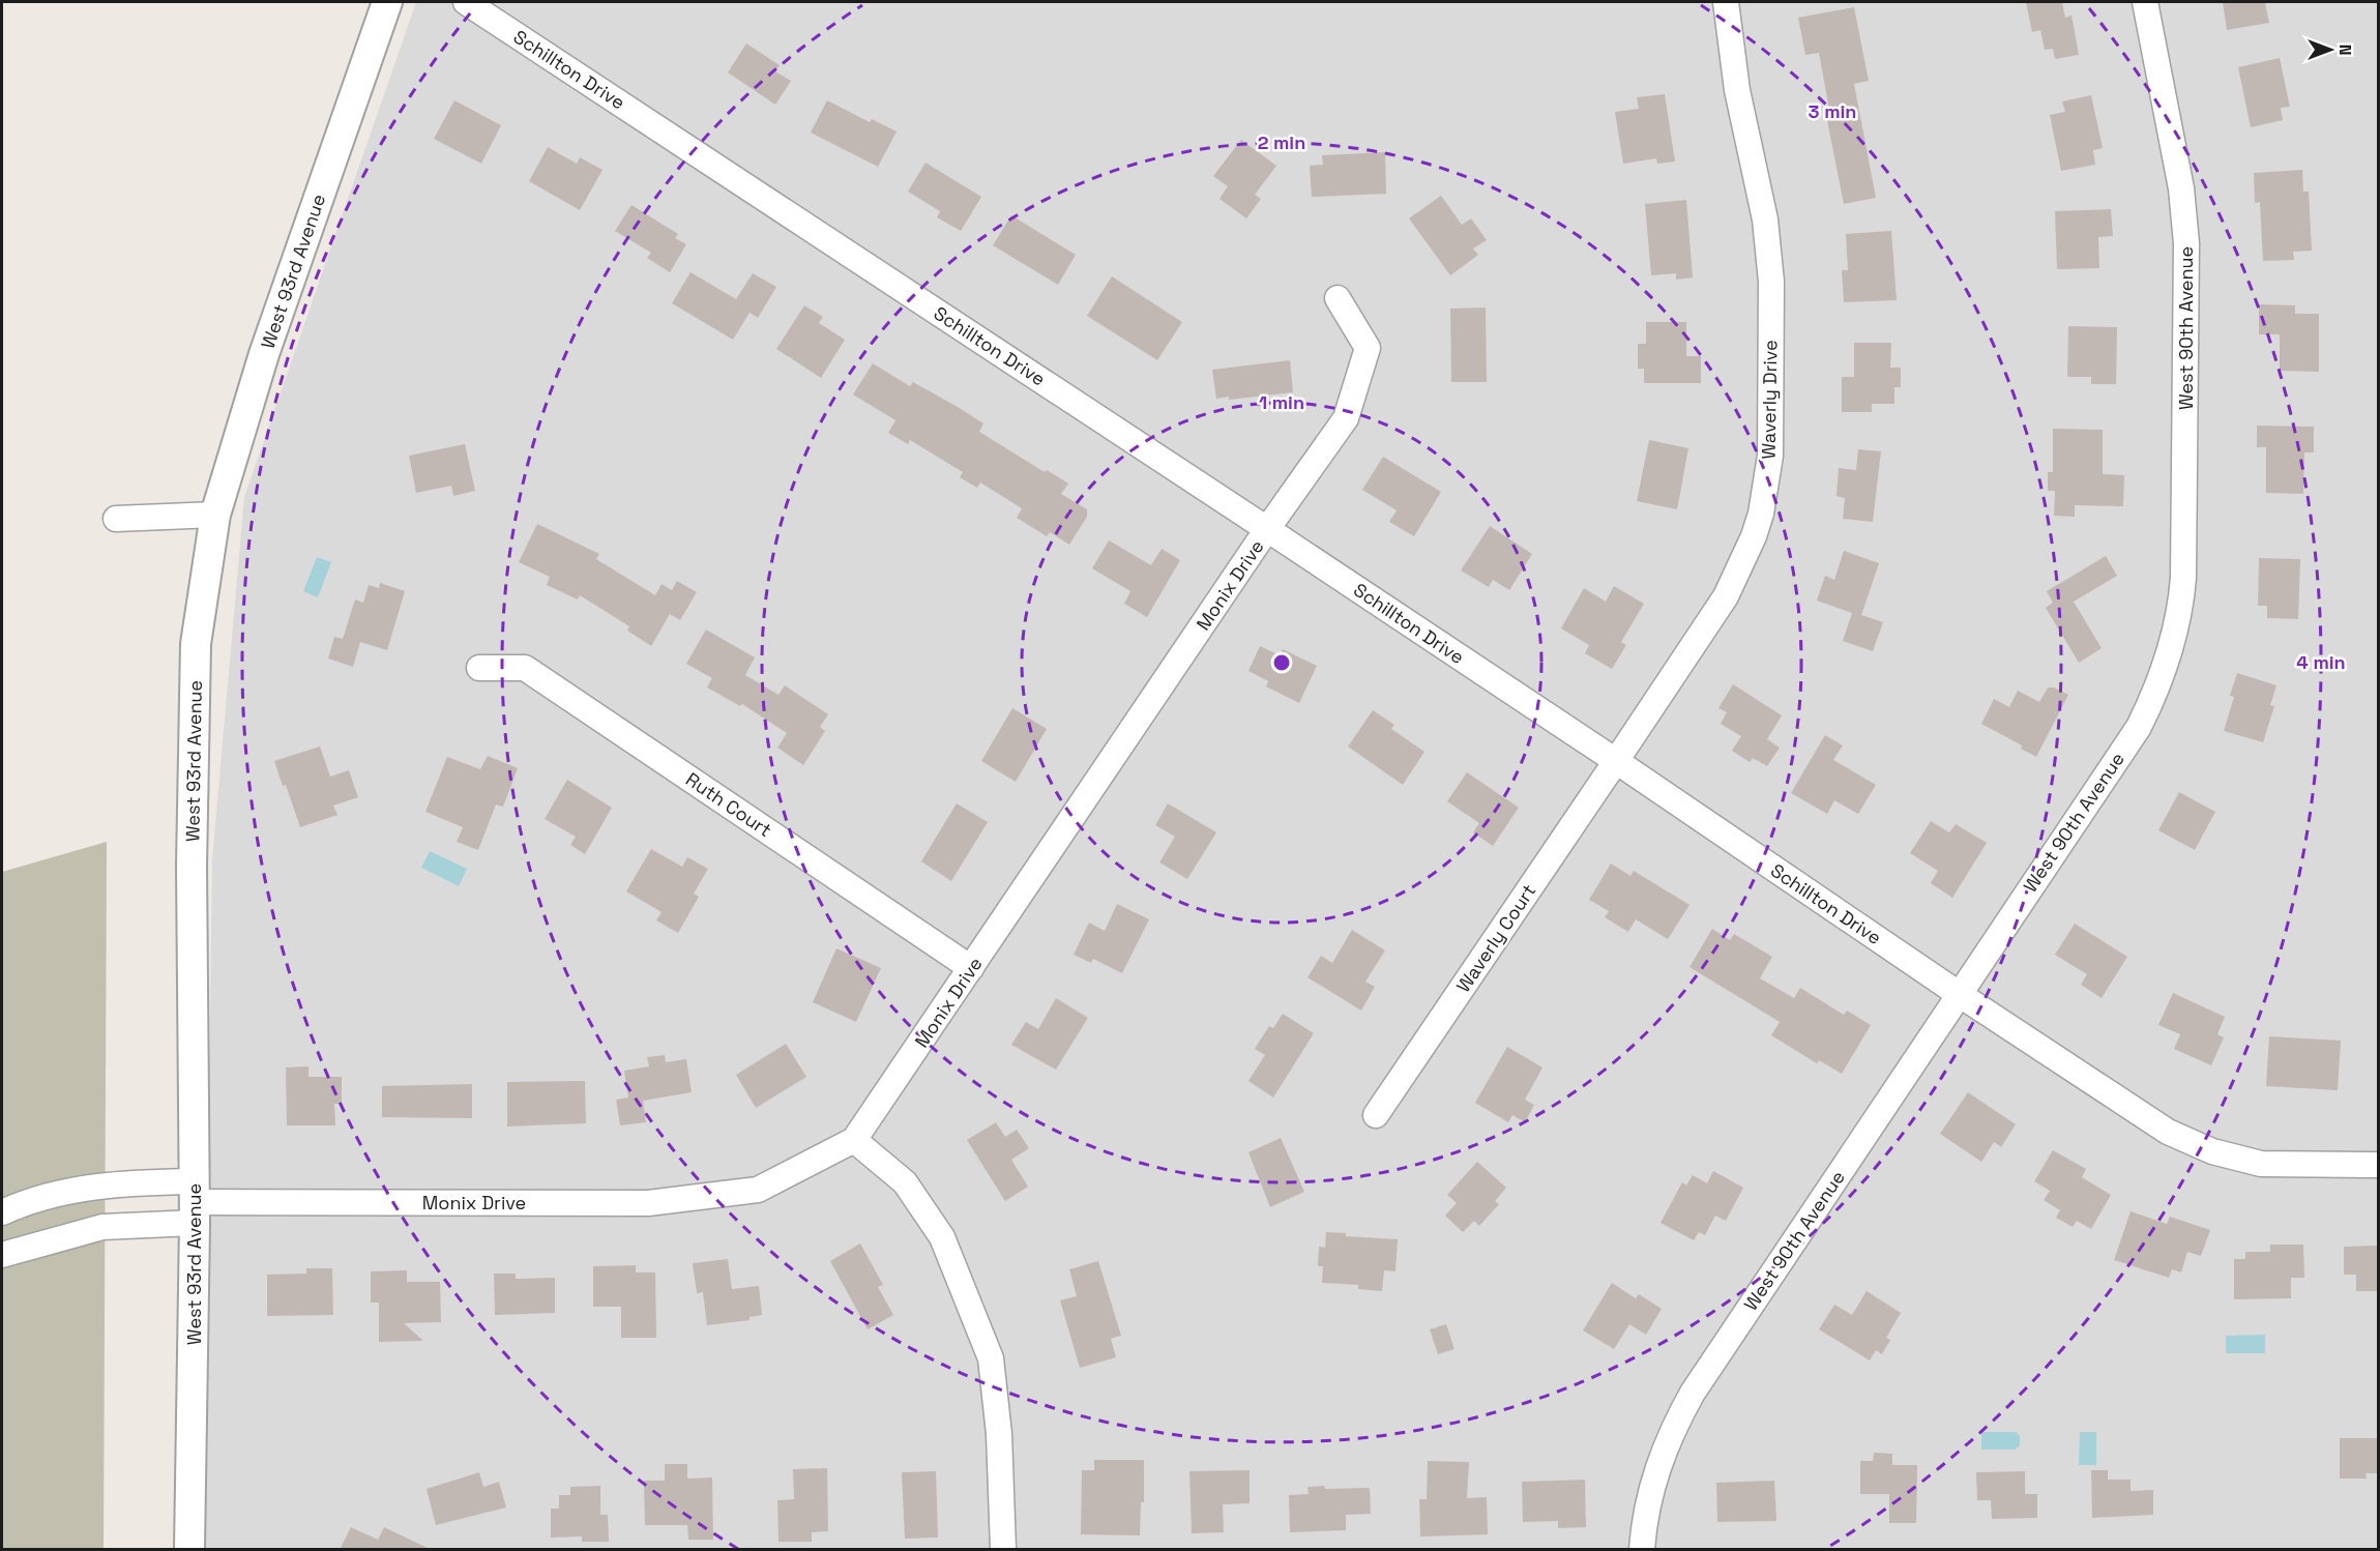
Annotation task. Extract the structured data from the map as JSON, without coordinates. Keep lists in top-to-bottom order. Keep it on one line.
{"streets":{"street":["Schillton Drive","West 93rd Avenue","West 90th Avenue","Waverly Drive","Monix Drive","Ruth Court","Waverly Court"]},"crossings":[["Schillton Drive","West 90th Avenue"],["Schillton Drive","Waverly Drive"],["Schillton Drive","Monix Drive"],["Schillton Drive","Waverly Court"],["West 93rd Avenue","Monix Drive"],["Waverly Drive","Waverly Court"],["Monix Drive","Ruth Court"]],"north":"right","rings":["3 min","2 min","1 min","4 min"]}
